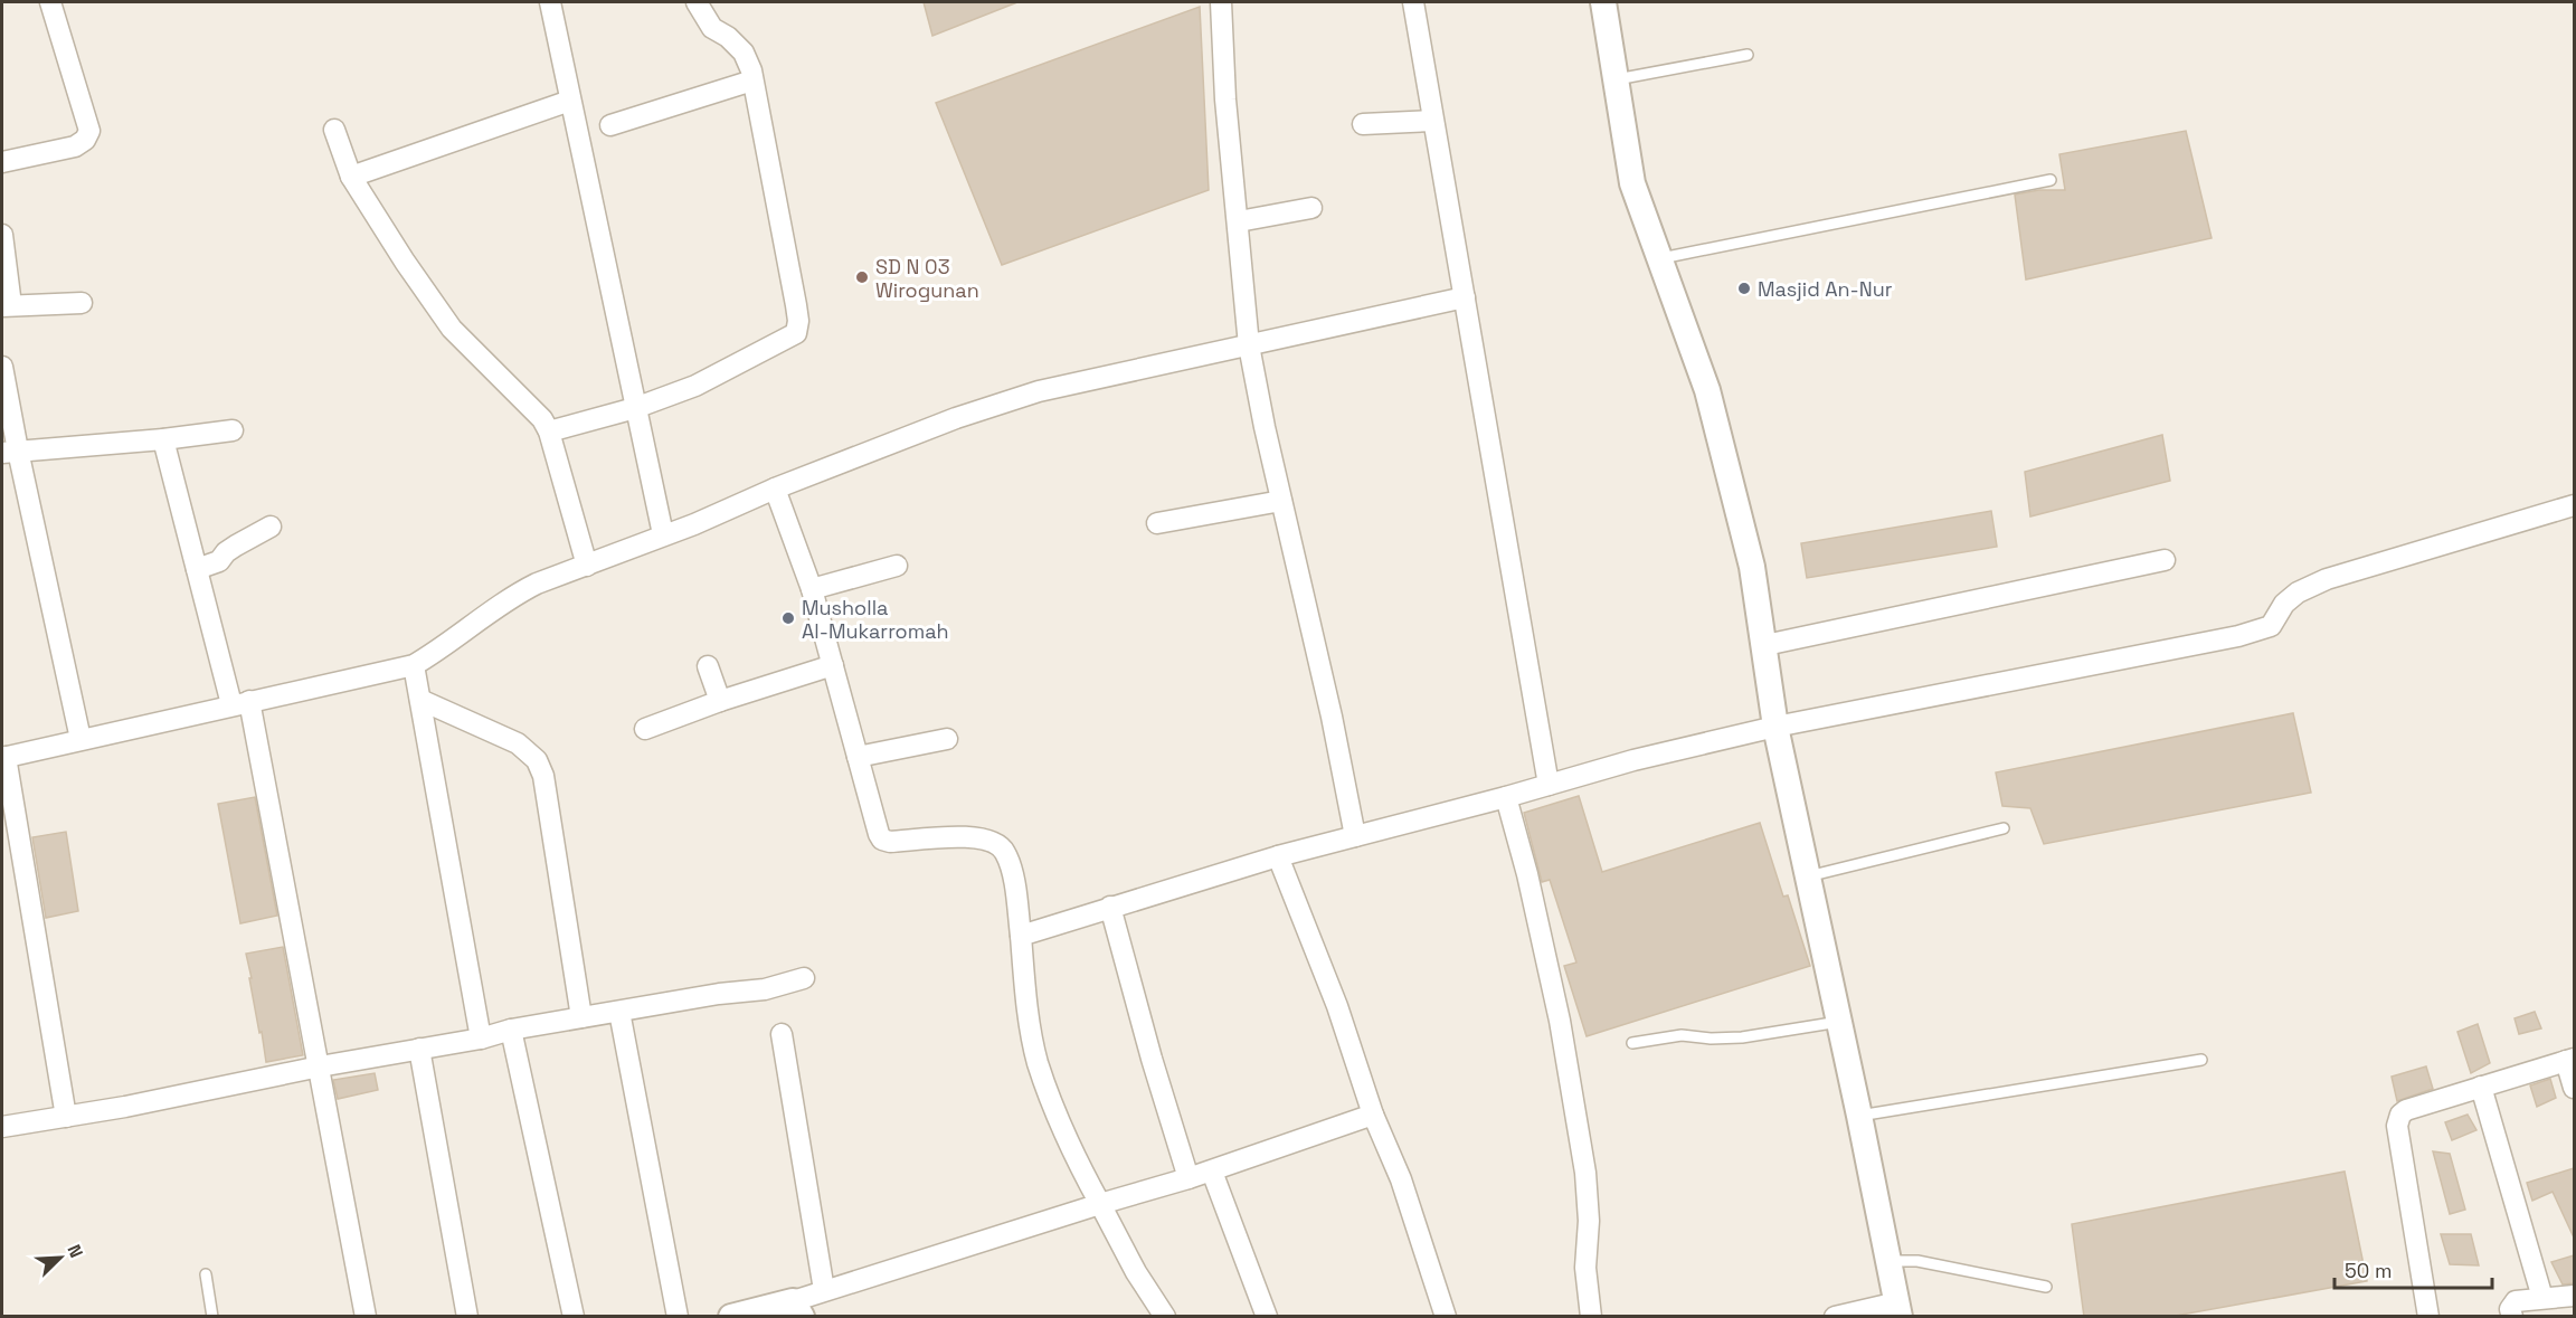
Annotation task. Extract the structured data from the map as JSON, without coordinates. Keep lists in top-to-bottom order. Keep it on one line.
{"places":["SD N 03 Wirogunan","Masjid An-Nur","Musholla Al-Mukarromah"],"scale_bar":"50 m","north":"top right"}
